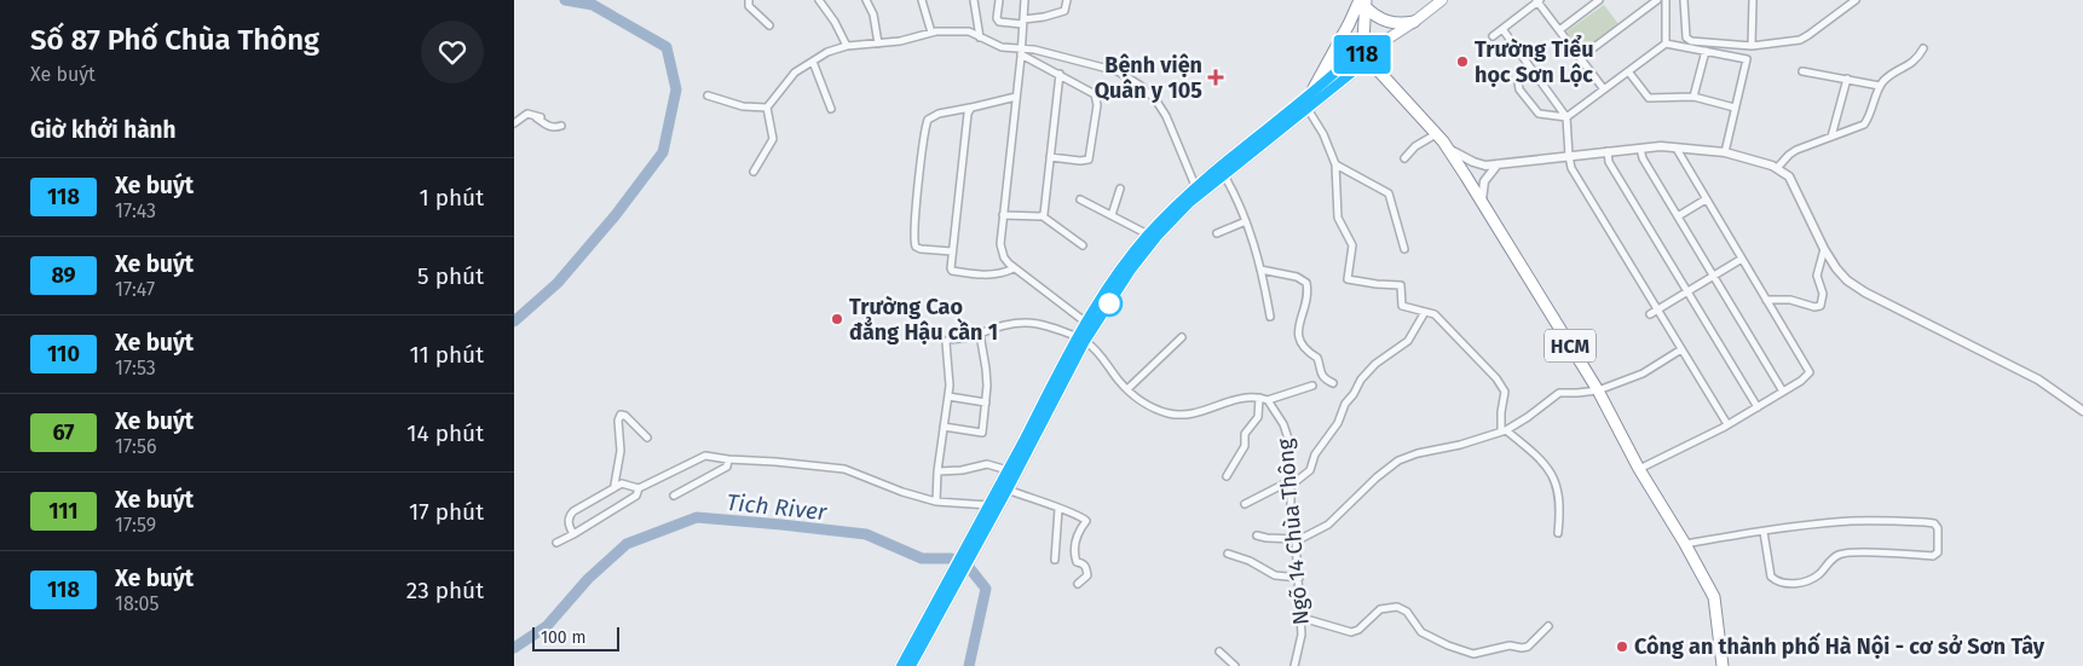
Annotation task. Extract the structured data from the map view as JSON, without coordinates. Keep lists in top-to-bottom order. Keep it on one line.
{"streets":{"highway":["HCM"],"street":["Ngõ 14 Chùa Thông"]},"water":["Tich River"],"places":{"other":["Trường Tiểu học Sơn Lộc","Trường Cao đẳng Hậu cần 1","Công an thành phố Hà Nội - cơ sở Sơn Tây"],"health":["Bệnh viện Quân y 105"]},"lines":["bus line 118"],"scale_bar":"100 m","page":{"heading":[["Số 87 Phố Chùa Thông","Xe buýt"],"Giờ khởi hành"],"on_map":"118","list":[{"mark":"118","name":"Xe buýt","note":"17:43","value":"1 phút"},{"mark":"89","name":"Xe buýt","note":"17:47","value":"5 phút"},{"mark":"110","name":"Xe buýt","note":"17:53","value":"11 phút"},{"mark":"67","name":"Xe buýt","note":"17:56","value":"14 phút"},{"mark":"111","name":"Xe buýt","note":"17:59","value":"17 phút"},{"mark":"118","name":"Xe buýt","note":"18:05","value":"23 phút"}],"scale":"100 m"}}
